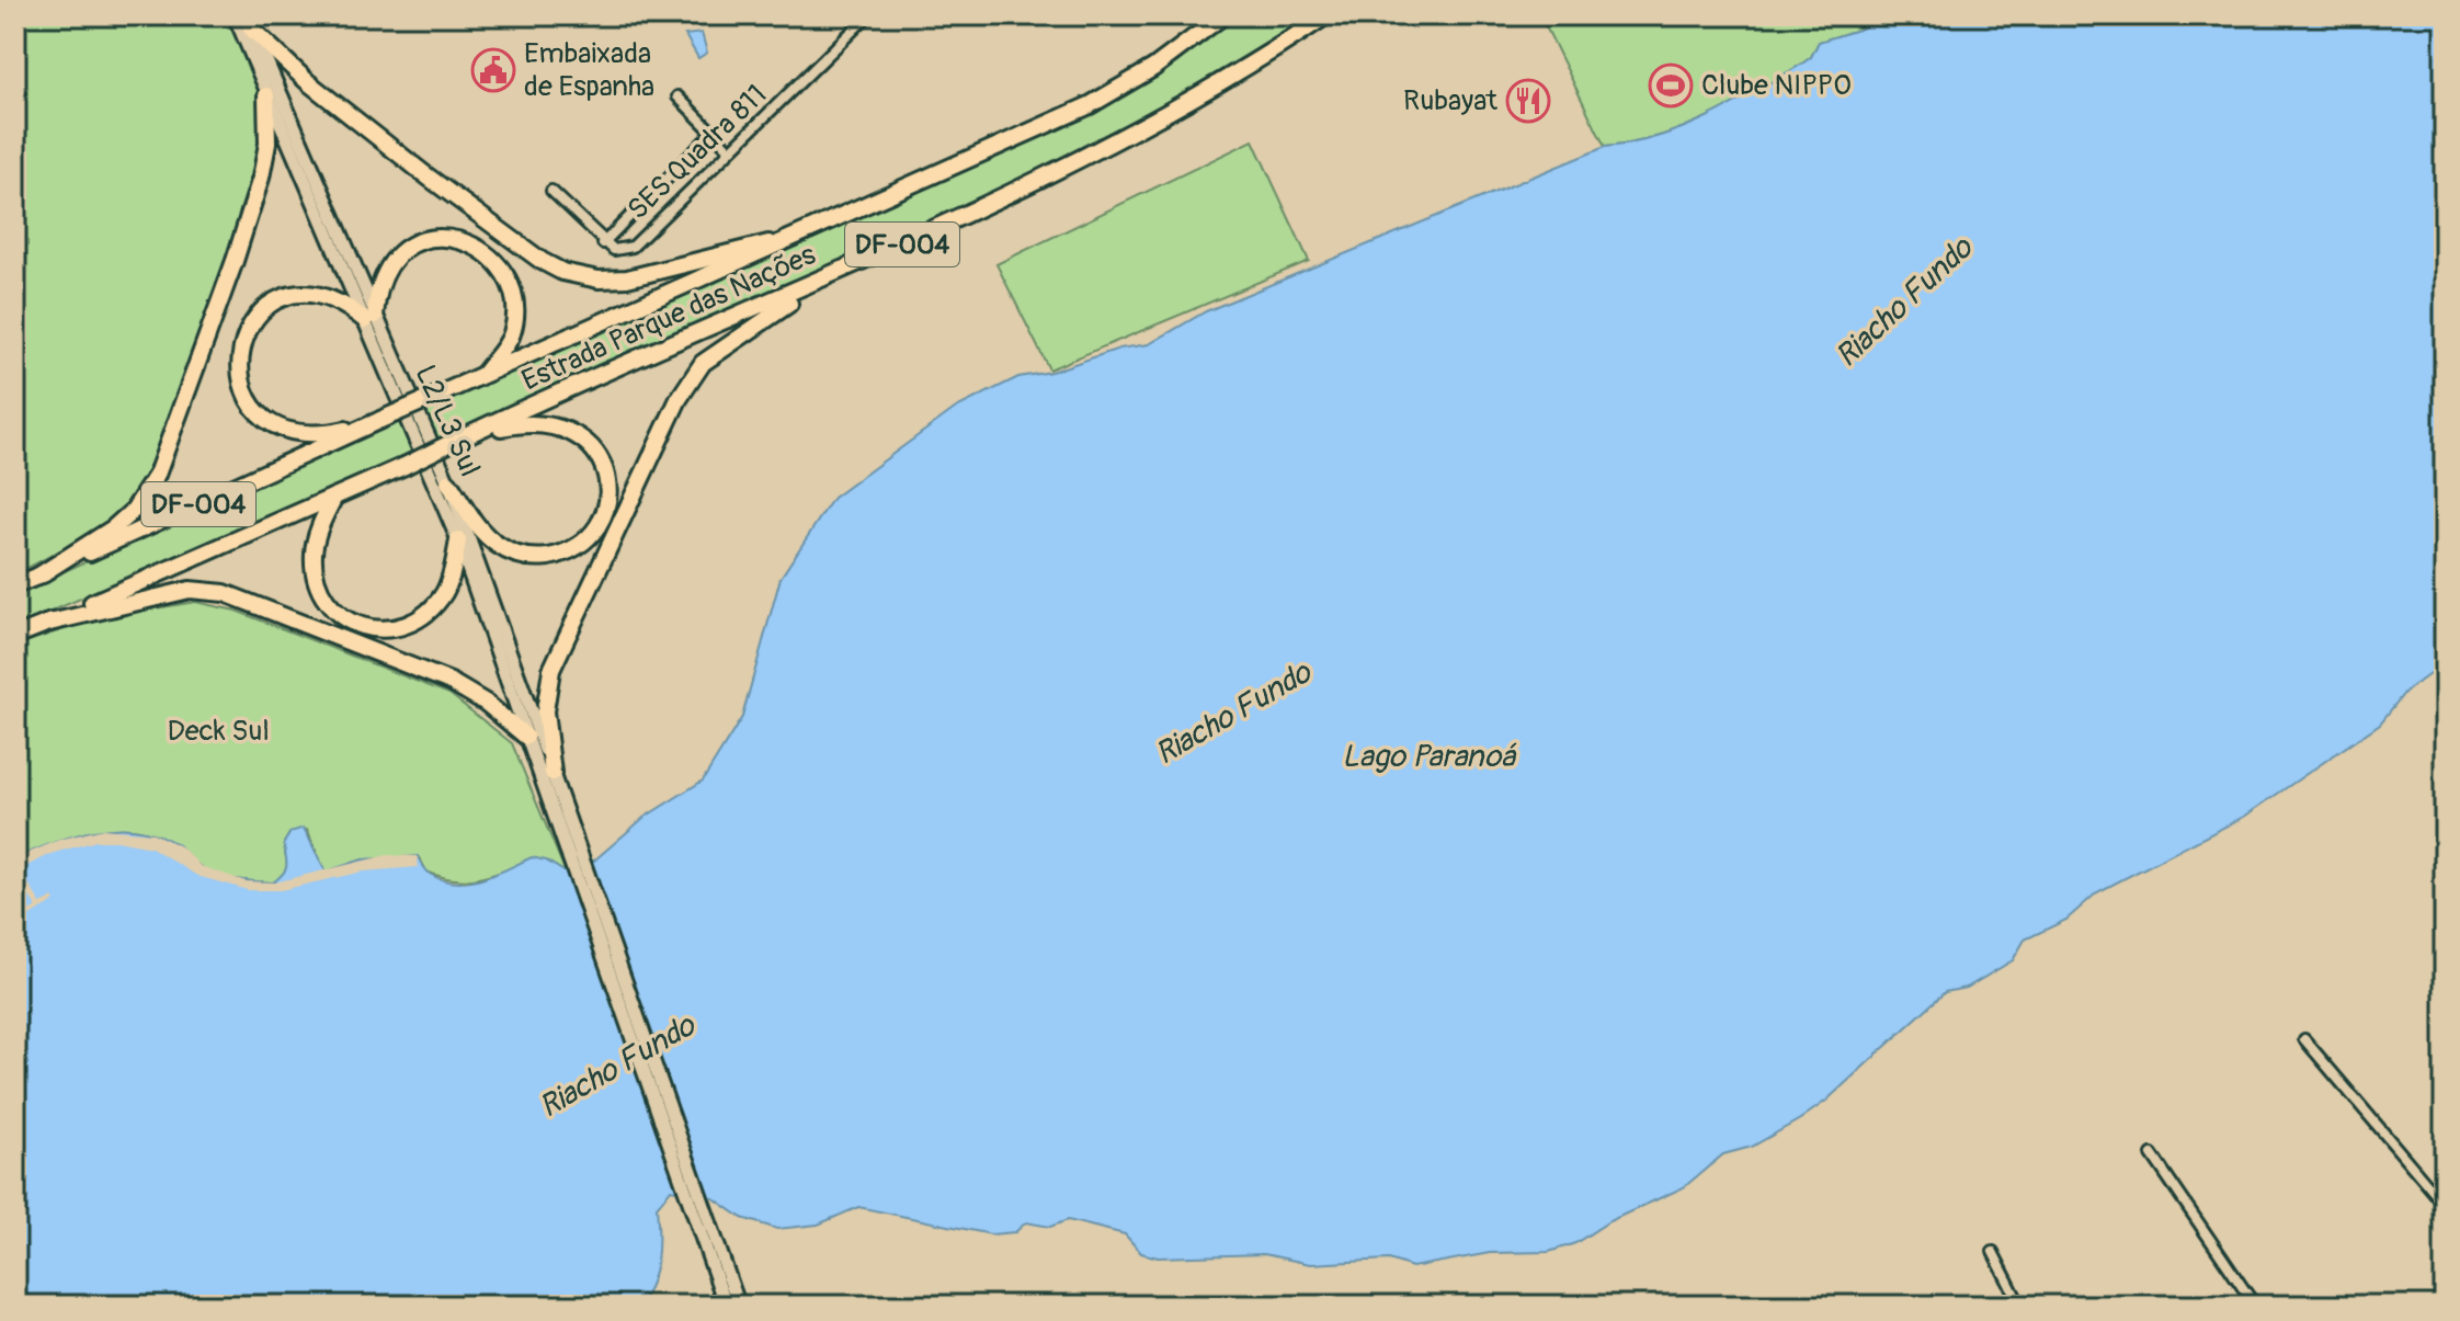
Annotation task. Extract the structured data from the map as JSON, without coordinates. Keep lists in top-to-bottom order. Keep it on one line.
{"streets":{"highway":["DF-004","Estrada Parque das Nações"],"main road":["L2/L3 Sul"],"street":["SES Quadra 811"]},"water":["Riacho Fundo","Lago Paranoá"],"parks":["Deck Sul"],"places":{"public building":["Embaixada de Espanha"],"sports":["Clube NIPPO"],"restaurant":["Rubayat"]}}
